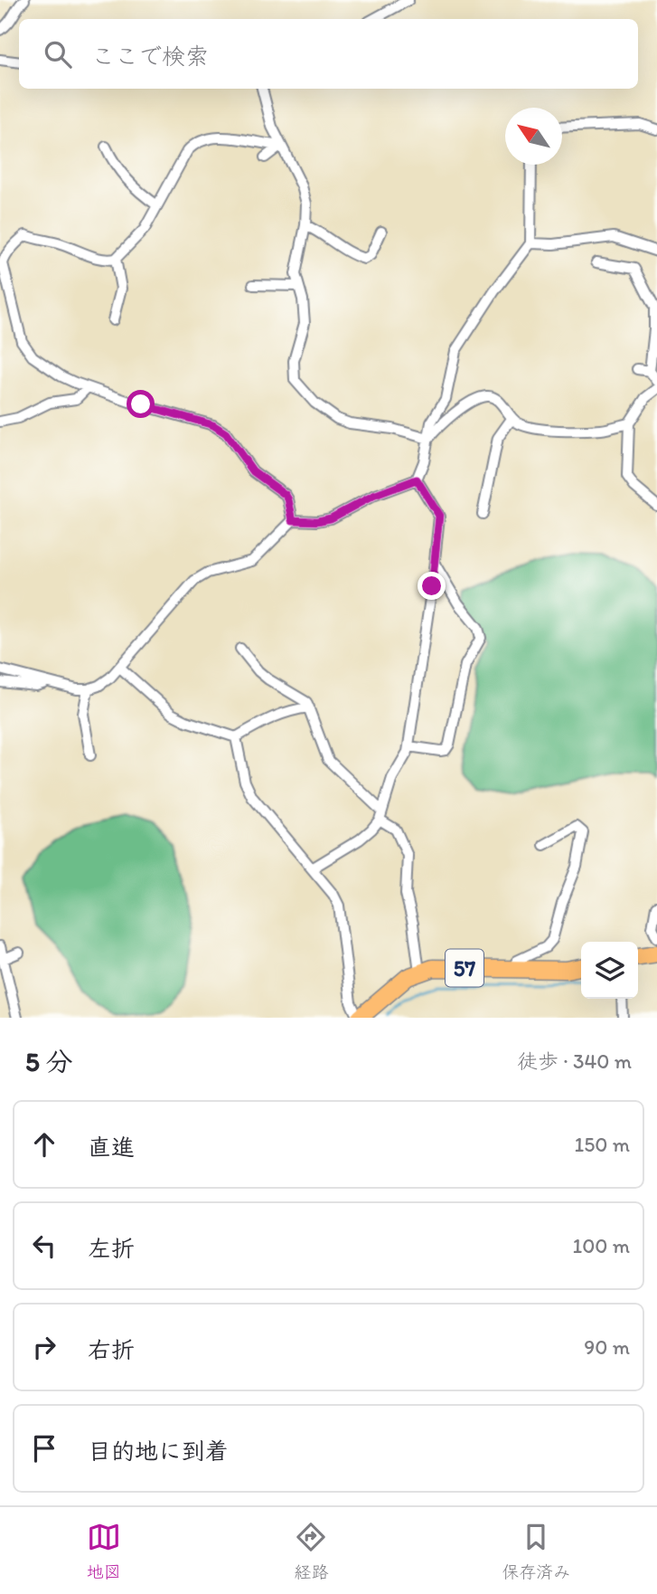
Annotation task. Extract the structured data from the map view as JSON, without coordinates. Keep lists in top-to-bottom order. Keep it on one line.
{"streets":{"main road":["57"]},"north":"top left","page":{"search":"ここで検索","heading":["5 分","徒歩 · 340 m"],"list":[["直進","150 m"],["左折","100 m"],["右折","90 m"],"目的地に到着"],"nav":["地図","経路","保存済み"]}}
